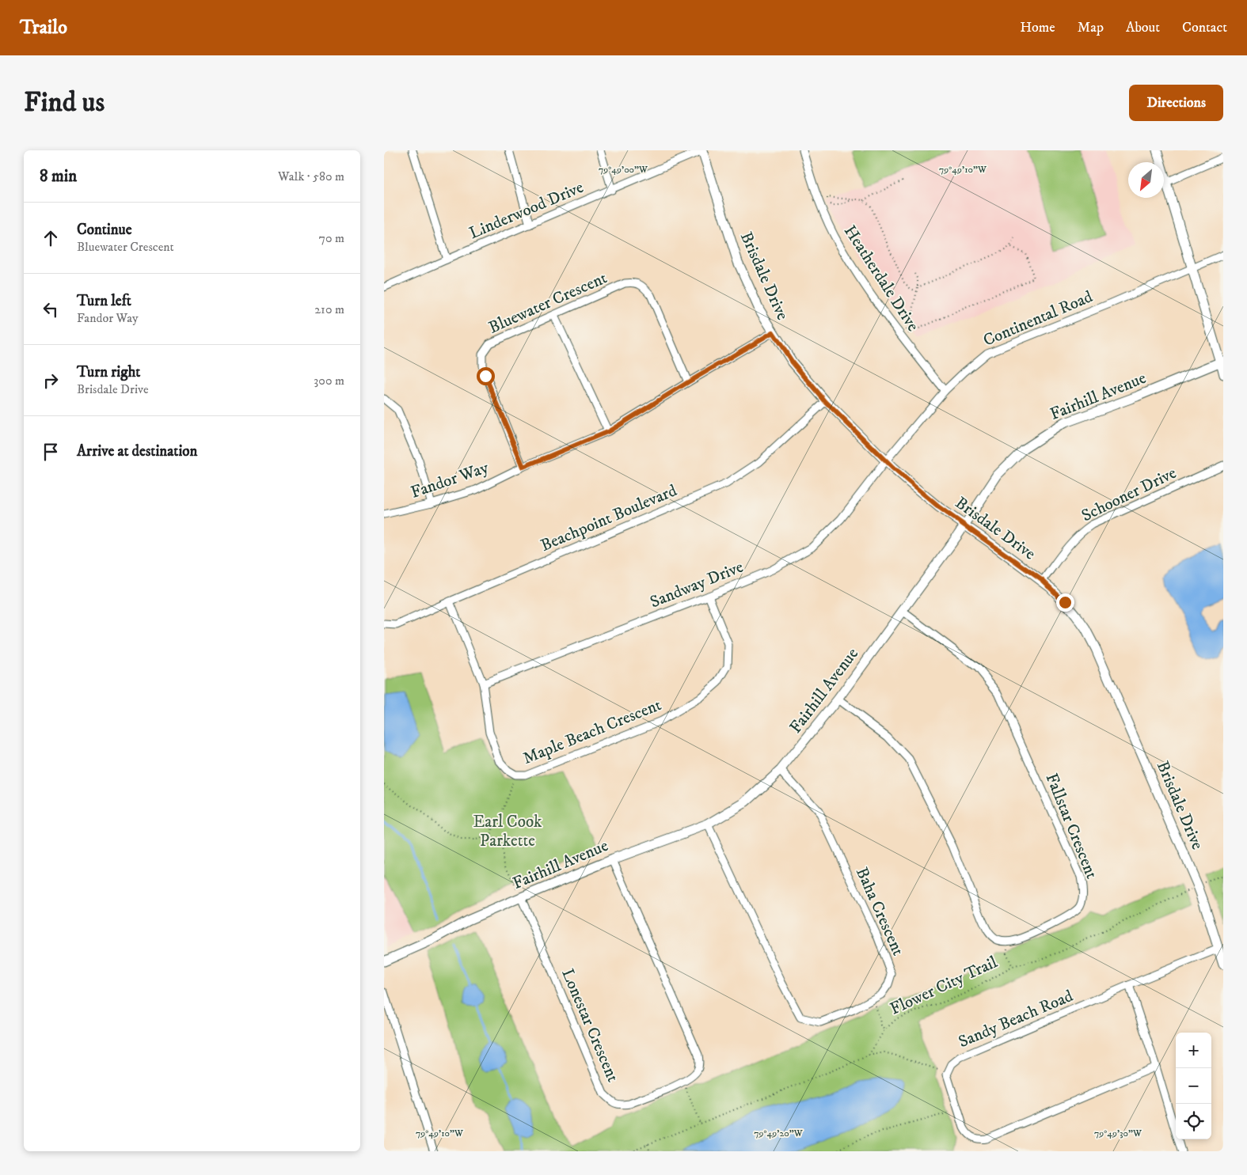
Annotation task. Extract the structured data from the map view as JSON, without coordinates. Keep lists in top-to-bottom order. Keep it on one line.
{"streets":{"street":["Linderwood Drive","Brisdale Drive","Heatherdale Drive","Bluewater Crescent","Continental Road","Fairhill Avenue","Fandor Way","Schooner Drive","Beachpoint Boulevard","Sandway Drive","Maple Beach Crescent","Fallstar Crescent","Baha Crescent","Sandy Beach Road","Lonestar Crescent"],"path":["Flower City Trail"]},"crossings":[["Linderwood Drive","Brisdale Drive"],["Brisdale Drive","Continental Road"],["Brisdale Drive","Fairhill Avenue"],["Brisdale Drive","Fandor Way"],["Brisdale Drive","Schooner Drive"],["Brisdale Drive","Beachpoint Boulevard"],["Brisdale Drive","Sandway Drive"],["Brisdale Drive","Sandy Beach Road"],["Heatherdale Drive","Continental Road"],["Bluewater Crescent","Fandor Way"],["Continental Road","Sandway Drive"],["Fairhill Avenue","Fallstar Crescent"],["Fairhill Avenue","Baha Crescent"],["Fairhill Avenue","Lonestar Crescent"],["Beachpoint Boulevard","Maple Beach Crescent"],["Sandway Drive","Maple Beach Crescent"]],"parks":["Earl Cook Parkette"],"north":"bottom left","page":{"header":"Trailo","nav":["Home","Map","About","Contact"],"buttons":"Directions","title":"Find us","heading":["8 min","Walk · 580 m"],"list":[["Continue","Bluewater Crescent","70 m"],["Turn left","Fandor Way","210 m"],["Turn right","Brisdale Drive","300 m"],"Arrive at destination"],"map_buttons":["+","−"]},"coordinates":["79°49'00\"W","79°49'10\"W","79°49'20\"W","79°49'30\"W"]}
